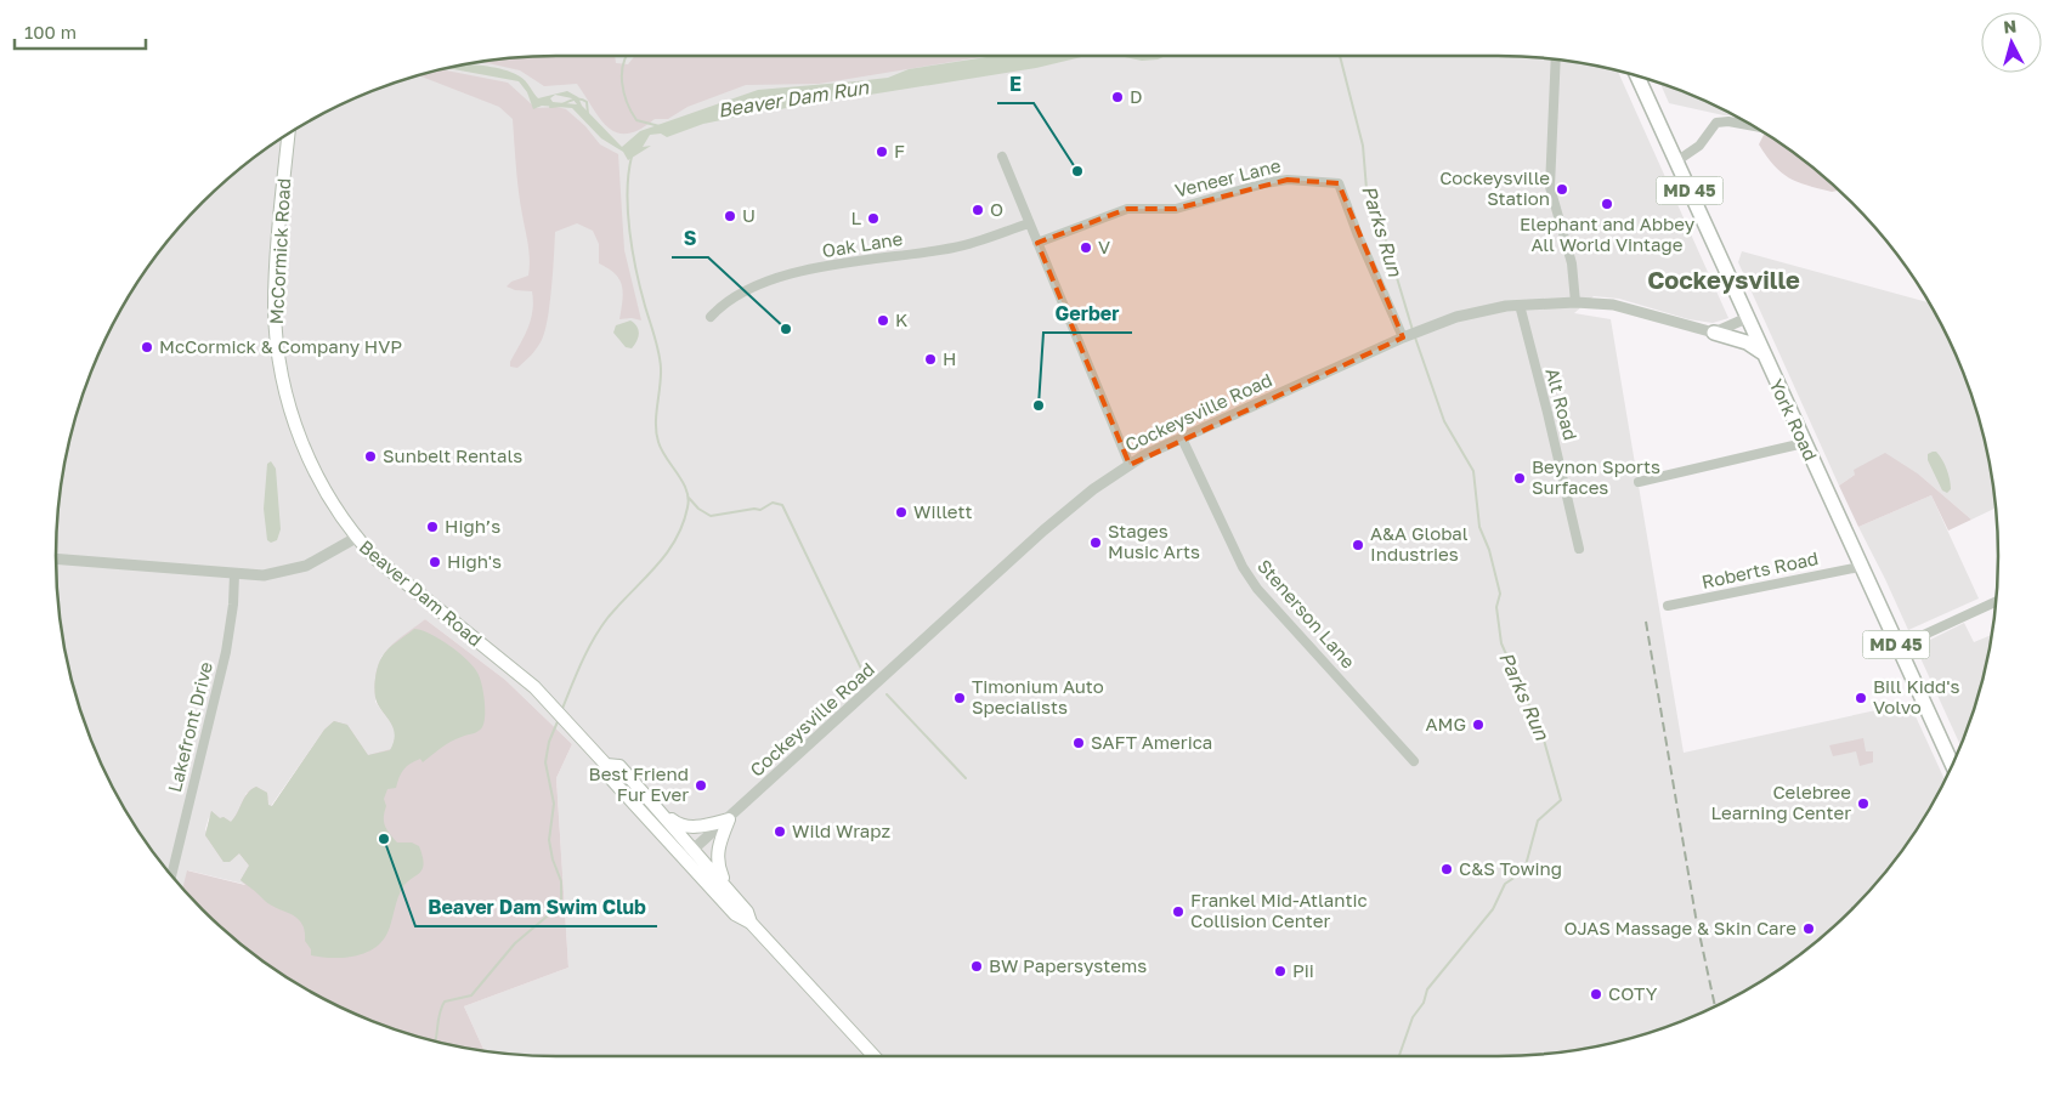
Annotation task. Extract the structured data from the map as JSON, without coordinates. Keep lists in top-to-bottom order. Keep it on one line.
{"streets":{"main road":["MD 45","McCormick Road","York Road","Beaver Dam Road"],"street":["Veneer Lane","Oak Lane","Alt Road","Cockeysville Road","Roberts Road","Stenerson Lane","Lakefront Drive"]},"crossings":[["Veneer Lane","Cockeysville Road"],["McCormick Road","Beaver Dam Road"],["Alt Road","Cockeysville Road"],["Cockeysville Road","Beaver Dam Road"],["Cockeysville Road","Stenerson Lane"],["York Road","Roberts Road"],["Beaver Dam Road","Lakefront Drive"]],"districts":["Cockeysville"],"water":["Beaver Dam Run","Parks Run"],"places":["D","F","E","Cockeysville Station","Elephant and Abbey All World Vintage","O","U","L","V","K","S","McCormick & Company HVP","H","Gerber","Sunbelt Rentals","Beynon Sports Surfaces","Willett","High’s","Stages Music Arts","A&A Global Industries","High's","Timonium Auto Specialists","Bill Kidd's Volvo","AMG","SAFT America","Best Friend Fur Ever","Celebree Learning Center","Wild Wrapz","Beaver Dam Swim Club","C&S Towing","Frankel Mid-Atlantic Collision Center","OJAS Massage & Skin Care","BW Papersystems","Pii","COTY"],"scale_bar":"100 m","north":"top"}
